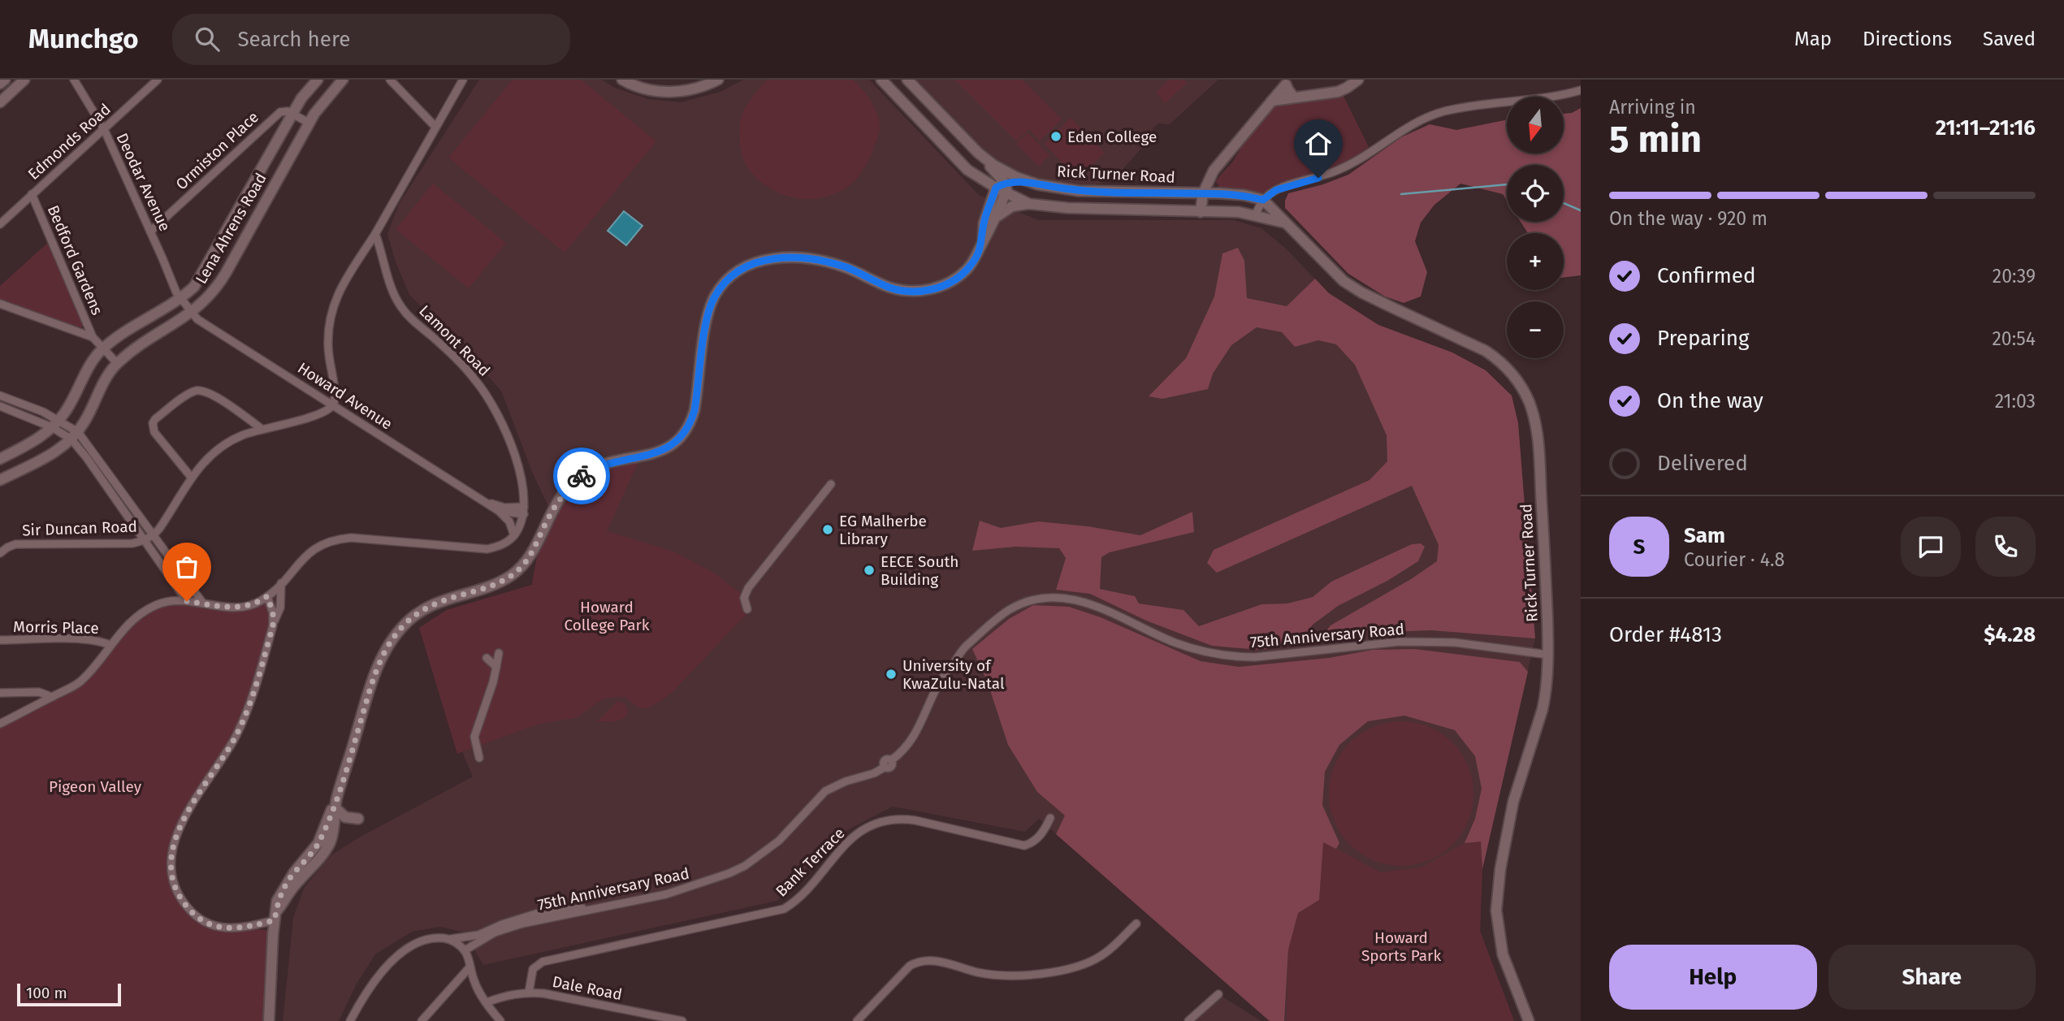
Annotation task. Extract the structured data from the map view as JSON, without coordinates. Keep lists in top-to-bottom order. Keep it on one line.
{"streets":{"main road":["Rick Turner Road","Lena Ahrens Road"],"street":["Edmonds Road","Ormiston Place","Deodar Avenue","Bedford Gardens","Lamont Road","Howard Avenue","Sir Duncan Road","Morris Place","75th Anniversary Road","Bank Terrace","Dale Road"]},"crossings":[["Edmonds Road","Deodar Avenue"],["Edmonds Road","Bedford Gardens"],["Ormiston Place","Deodar Avenue"],["Ormiston Place","Lena Ahrens Road"],["Rick Turner Road","75th Anniversary Road"],["Deodar Avenue","Lena Ahrens Road"],["Deodar Avenue","Howard Avenue"],["Lena Ahrens Road","Bedford Gardens"],["Lena Ahrens Road","Howard Avenue"],["Lamont Road","Howard Avenue"],["Howard Avenue","Sir Duncan Road"],["Bank Terrace","Dale Road"]],"parks":["Howard College Park","Pigeon Valley","Howard Sports Park"],"places":["Eden College","EG Malherbe Library","EECE South Building","University of KwaZulu-Natal"],"scale_bar":"100 m","north":"bottom","page":{"header":"Munchgo","search":"Search here","nav":["Map","Directions","Saved"],"heading":["5 min","Arriving in","21:11–21:16"],"panel":["Sam","Courier · 4.8","Order #4813","$4.28"],"map_buttons":["+","−"],"bar":"On the way · 920 m","list":[["Confirmed","20:39"],["Preparing","20:54"],["On the way","21:03"],"Delivered"],"round":"S","buttons":["Help","Share"],"scale":"100 m"}}
